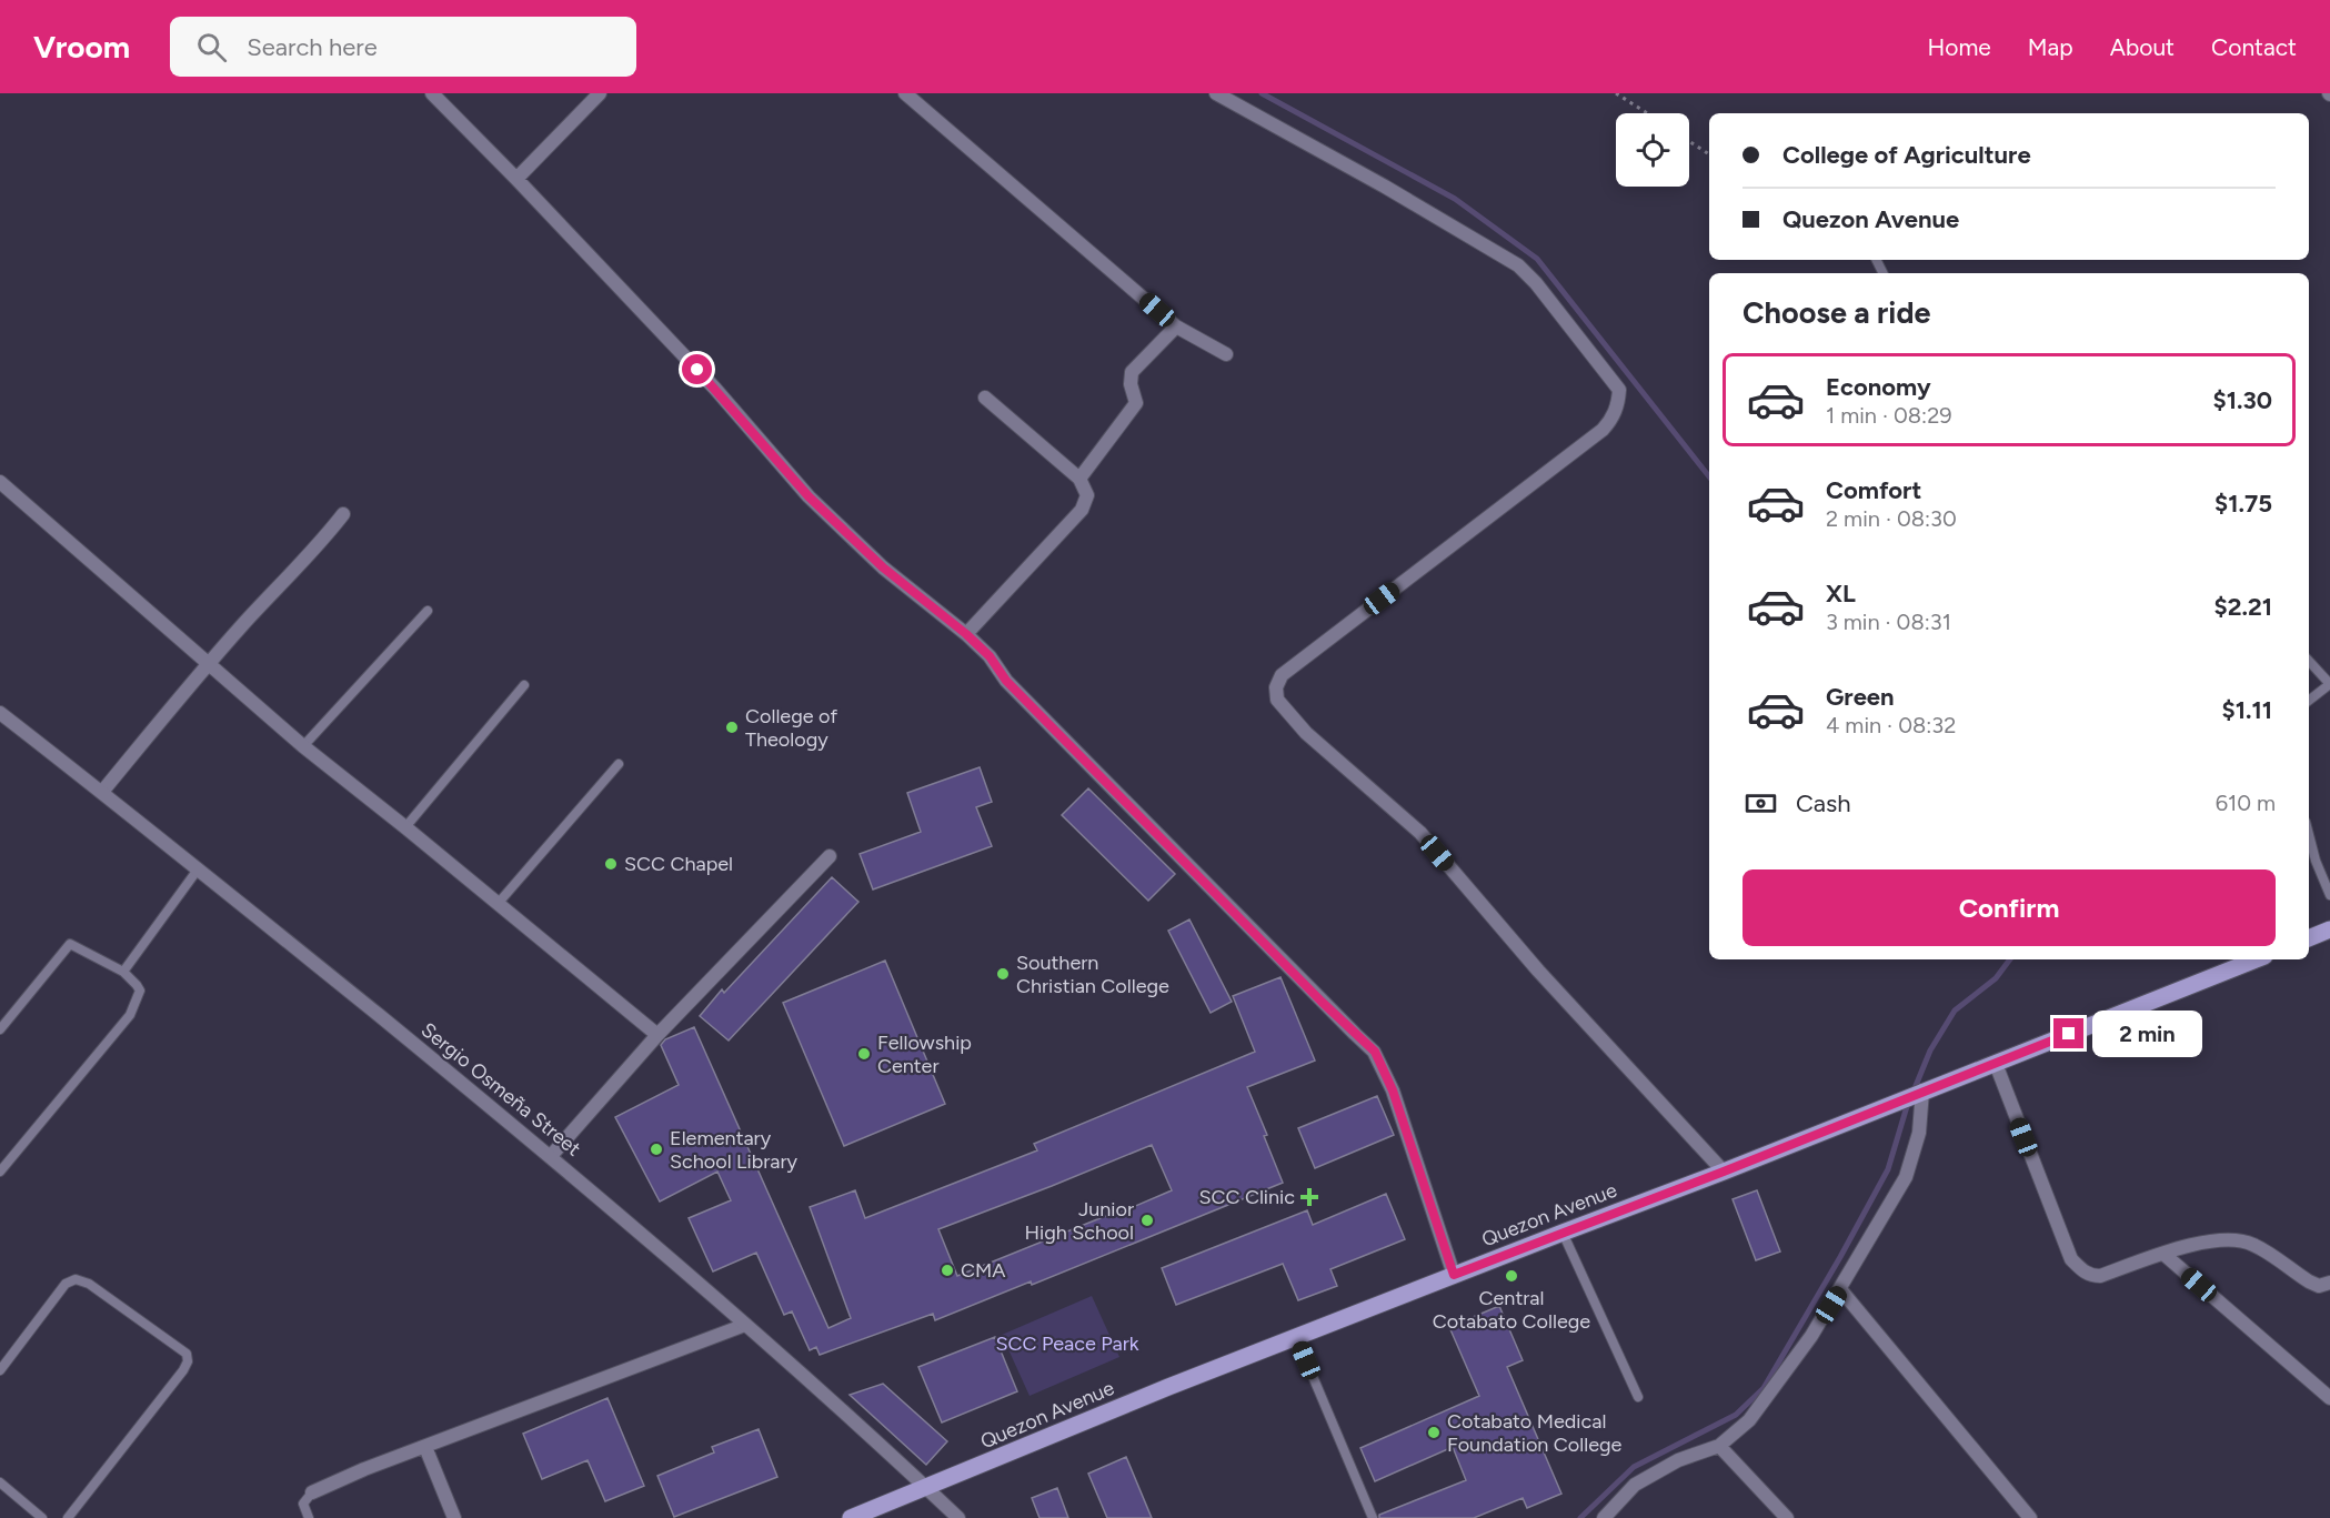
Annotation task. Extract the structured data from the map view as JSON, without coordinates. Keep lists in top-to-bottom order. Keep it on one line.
{"streets":{"main road":["Quezon Avenue"],"street":["Sergio Osmeña Street"]},"crossings":[["Sergio Osmeña Street","Quezon Avenue"]],"parks":["SCC Peace Park"],"places":{"other":["College of Theology","SCC Chapel","Southern Christian College","Fellowship Center","Elementary School Library","Junior High School","CMA","Central Cotabato College","Cotabato Medical Foundation College"],"health":["SCC Clinic"]},"page":{"header":"Vroom","search":"Search here","nav":["Home","Map","About","Contact"],"banner":["College of Agriculture","Quezon Avenue"],"heading":"Choose a ride","list":[{"name":"Economy","note":"1 min · 08:29","value":"$1.30"},{"name":"Comfort","note":"2 min · 08:30","value":"$1.75"},{"name":"XL","note":"3 min · 08:31","value":"$2.21"},{"name":"Green","note":"4 min · 08:32","value":"$1.11"}],"pay":["Cash","610 m"],"buttons":"Confirm","bubble":"2 min"}}
